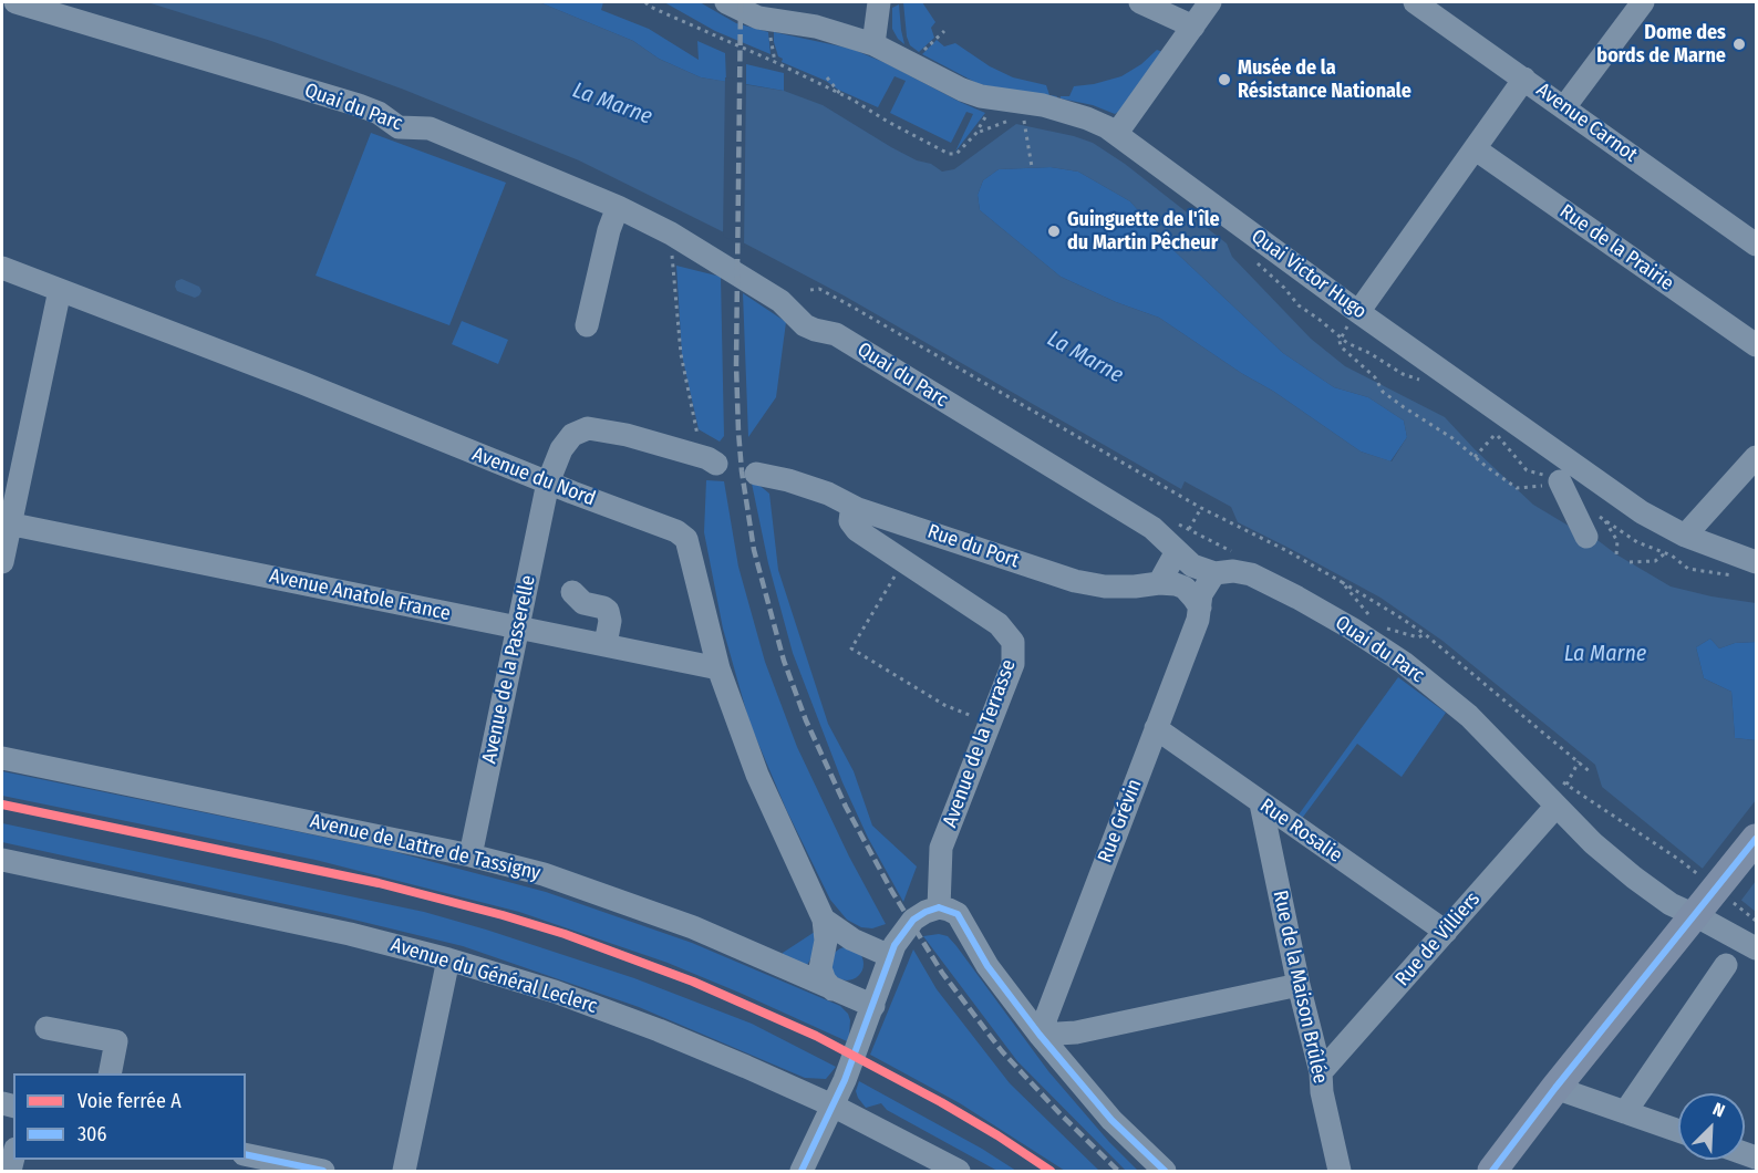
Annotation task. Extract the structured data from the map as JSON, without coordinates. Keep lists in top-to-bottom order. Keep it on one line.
{"streets":{"street":["Quai du Parc","Avenue Carnot","Rue de la Prairie","Quai Victor Hugo","Avenue du Nord","Rue du Port","Avenue Anatole France","Avenue de la Passerelle","Avenue de la Terrasse","Rue Grévin","Rue Rosalie","Avenue de Lattre de Tassigny","Rue de Villiers","Avenue du Général Leclerc","Rue de la Maison Brûlée"]},"crossings":[["Quai du Parc","Rue Grévin"],["Quai du Parc","Rue de Villiers"],["Avenue du Nord","Avenue Anatole France"],["Avenue du Nord","Avenue de la Passerelle"],["Rue du Port","Avenue de la Terrasse"],["Avenue Anatole France","Avenue de la Passerelle"],["Avenue de la Passerelle","Avenue de Lattre de Tassigny"],["Rue Grévin","Rue Rosalie"],["Rue Rosalie","Rue de Villiers"],["Rue Rosalie","Rue de la Maison Brûlée"],["Rue de Villiers","Rue de la Maison Brûlée"]],"water":["La Marne"],"places":["Dome des bords de Marne","Musée de la Résistance Nationale","Guinguette de l'île du Martin Pêcheur"],"lines":["rail line A","transit line 306"],"legend":["Voie ferrée A","306"],"north":"top right"}
